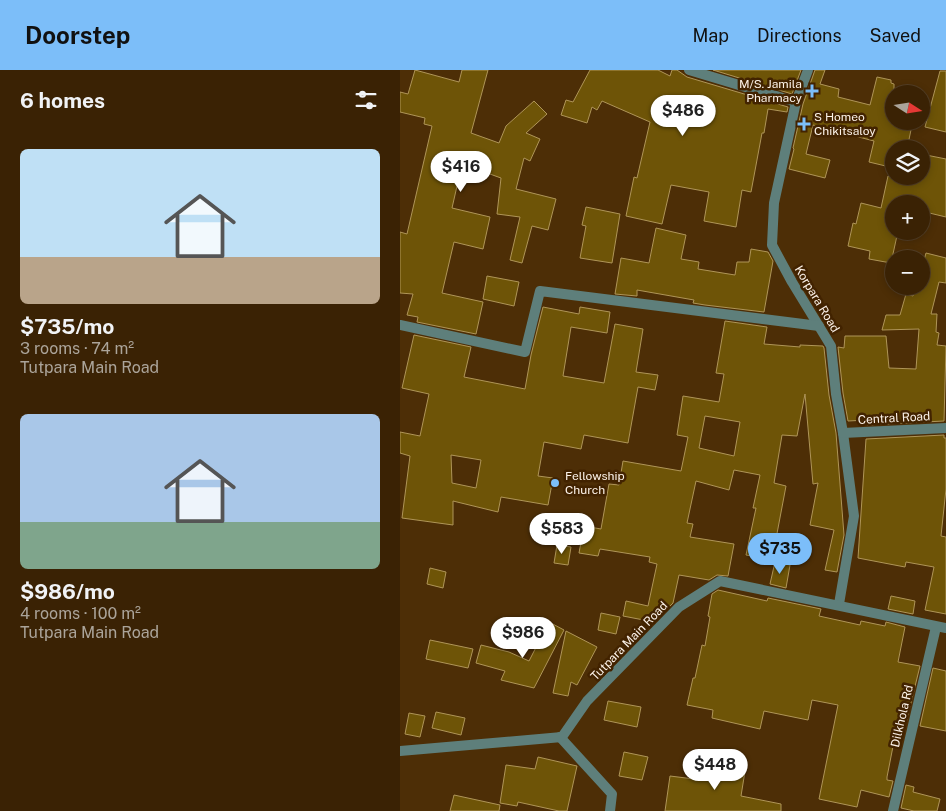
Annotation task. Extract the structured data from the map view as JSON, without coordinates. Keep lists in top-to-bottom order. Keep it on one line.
{"streets":{"street":["Korpara Road","Central Road","Tutpara Main Road","Dilkhola Rd"]},"crossings":[["Korpara Road","Central Road"],["Korpara Road","Tutpara Main Road"],["Tutpara Main Road","Dilkhola Rd"]],"places":{"health":["M/S. Jamila Pharmacy","S Homeo Chikitsaloy"],"other":["Fellowship Church"]},"north":"right","page":{"header":"Doorstep","nav":["Map","Directions","Saved"],"heading":"6 homes","map_buttons":["+","−"],"price":["$486","$416","$583","$735","$986","$448"],"list":[{"name":"$735/mo","note":"3 rooms · 74 m² · Tutpara Main Road"},{"name":"$986/mo","note":"4 rooms · 100 m² · Tutpara Main Road"}]}}
